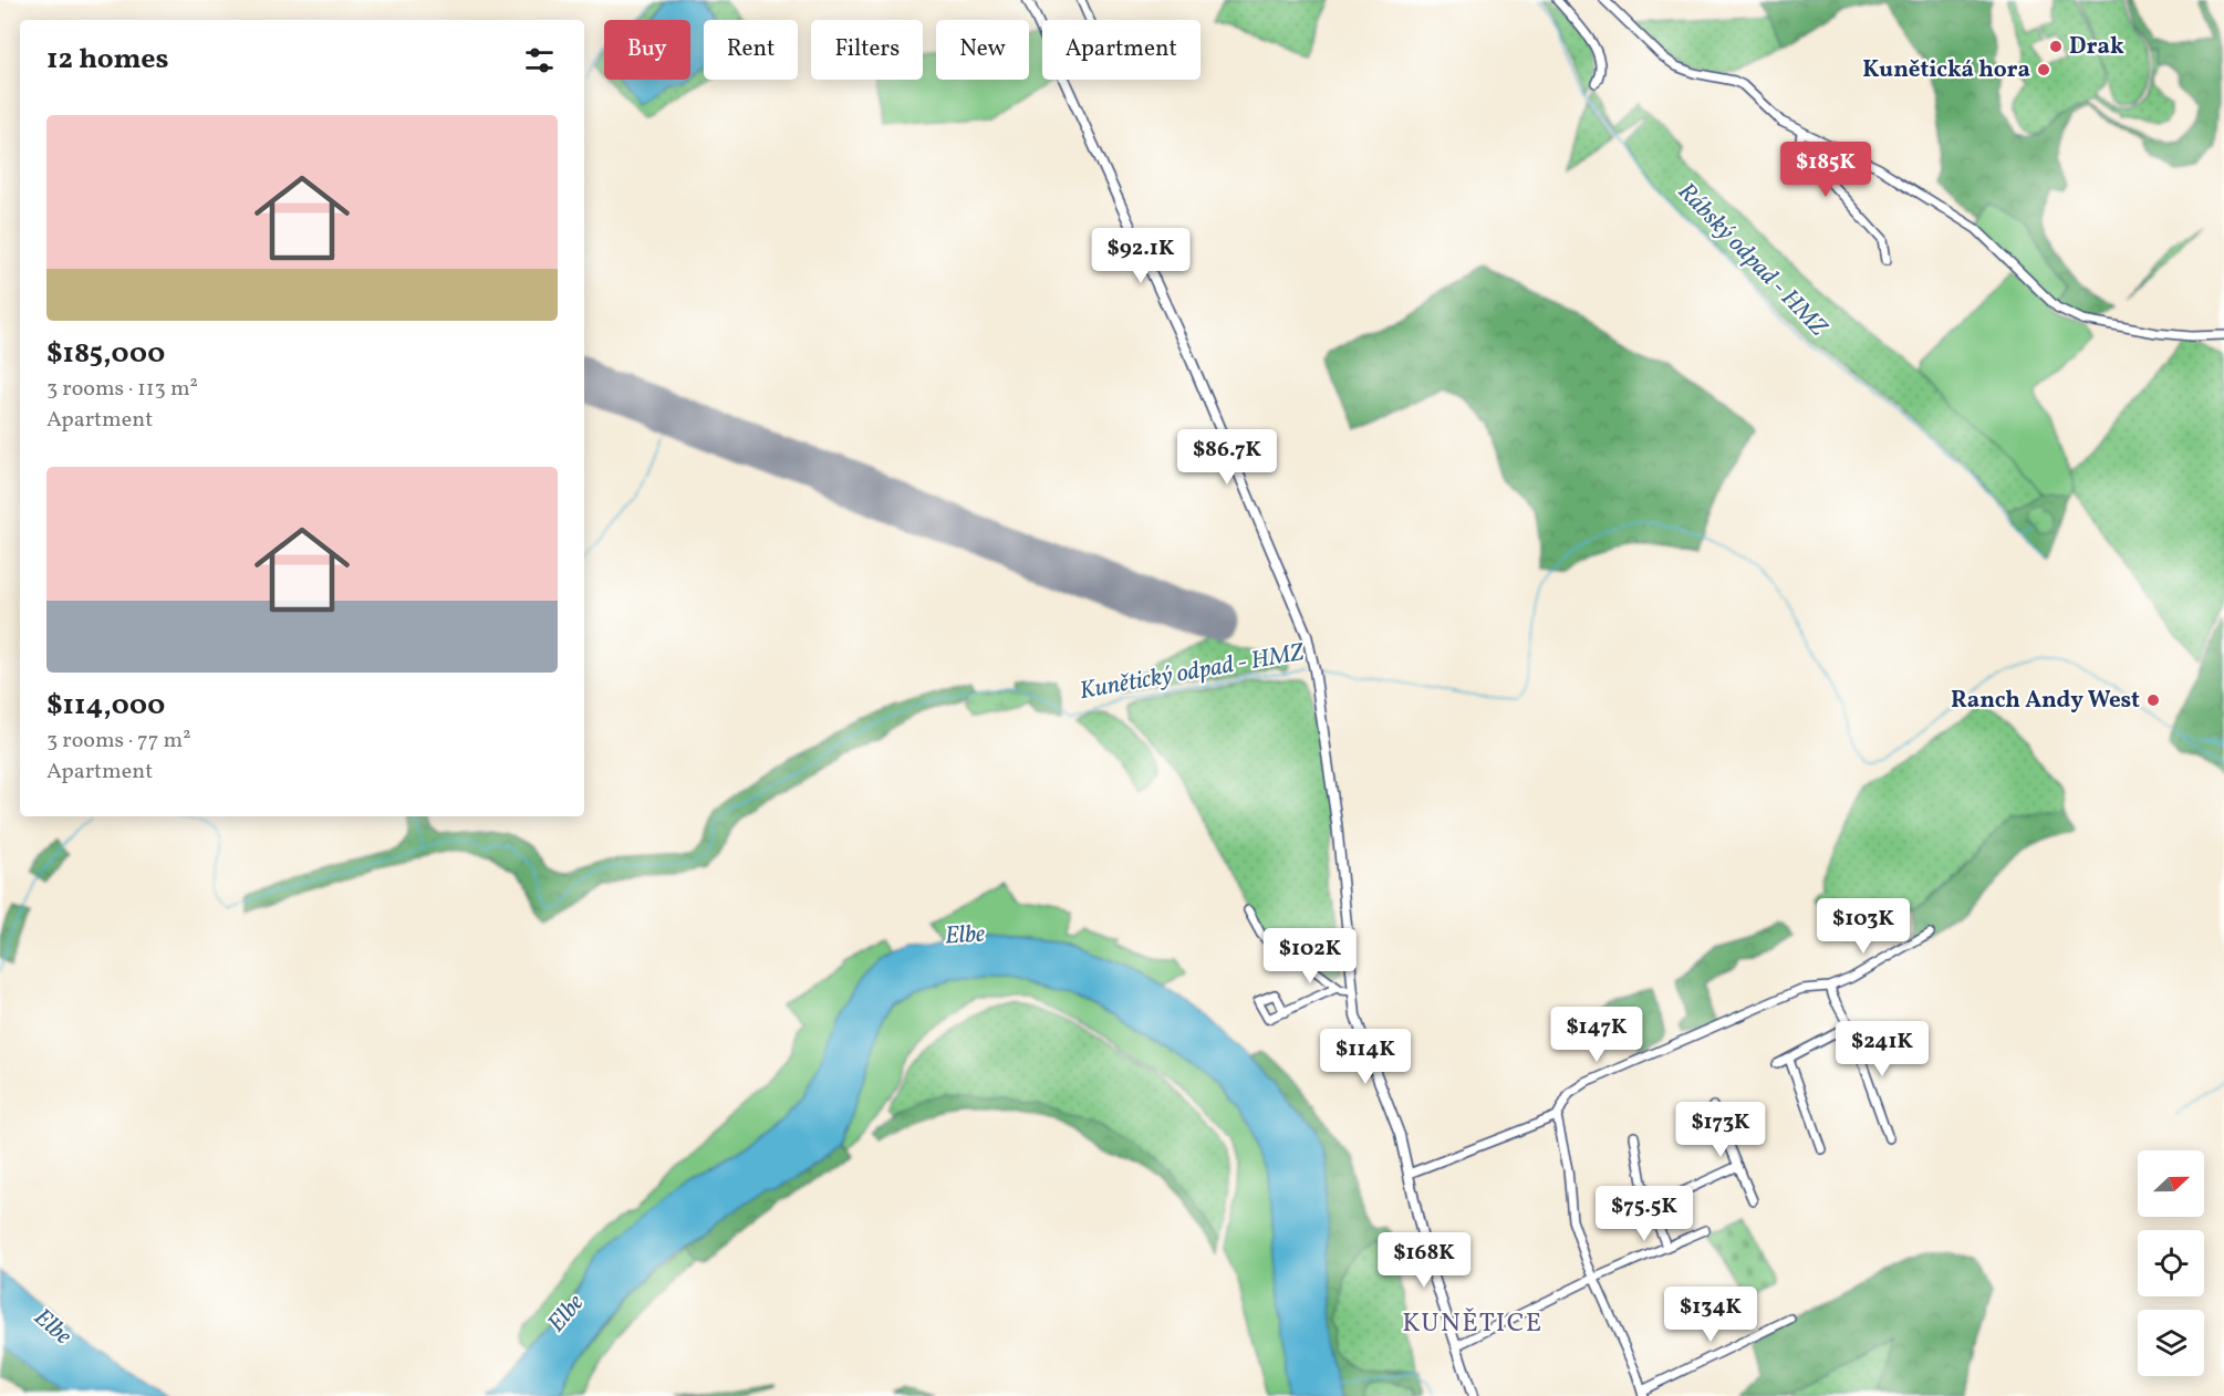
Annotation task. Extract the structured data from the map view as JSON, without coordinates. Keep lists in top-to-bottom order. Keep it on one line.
{"districts":["KUNĚTICE"],"water":["Rábský odpad - HMZ","Kunětický odpad - HMZ","Elbe"],"places":["Drak","Kunětická hora","Ranch Andy West"],"north":"right","page":{"chip":["Buy","Rent","Filters","New","Apartment"],"heading":"12 homes","list":[{"name":"$185,000","note":"3 rooms · 113 m² · Apartment"},{"name":"$114,000","note":"3 rooms · 77 m² · Apartment"}],"price":["$185K","$92.1K","$86.7K","$103K","$102K","$147K","$241K","$114K","$173K","$75.5K","$168K","$134K"]}}
